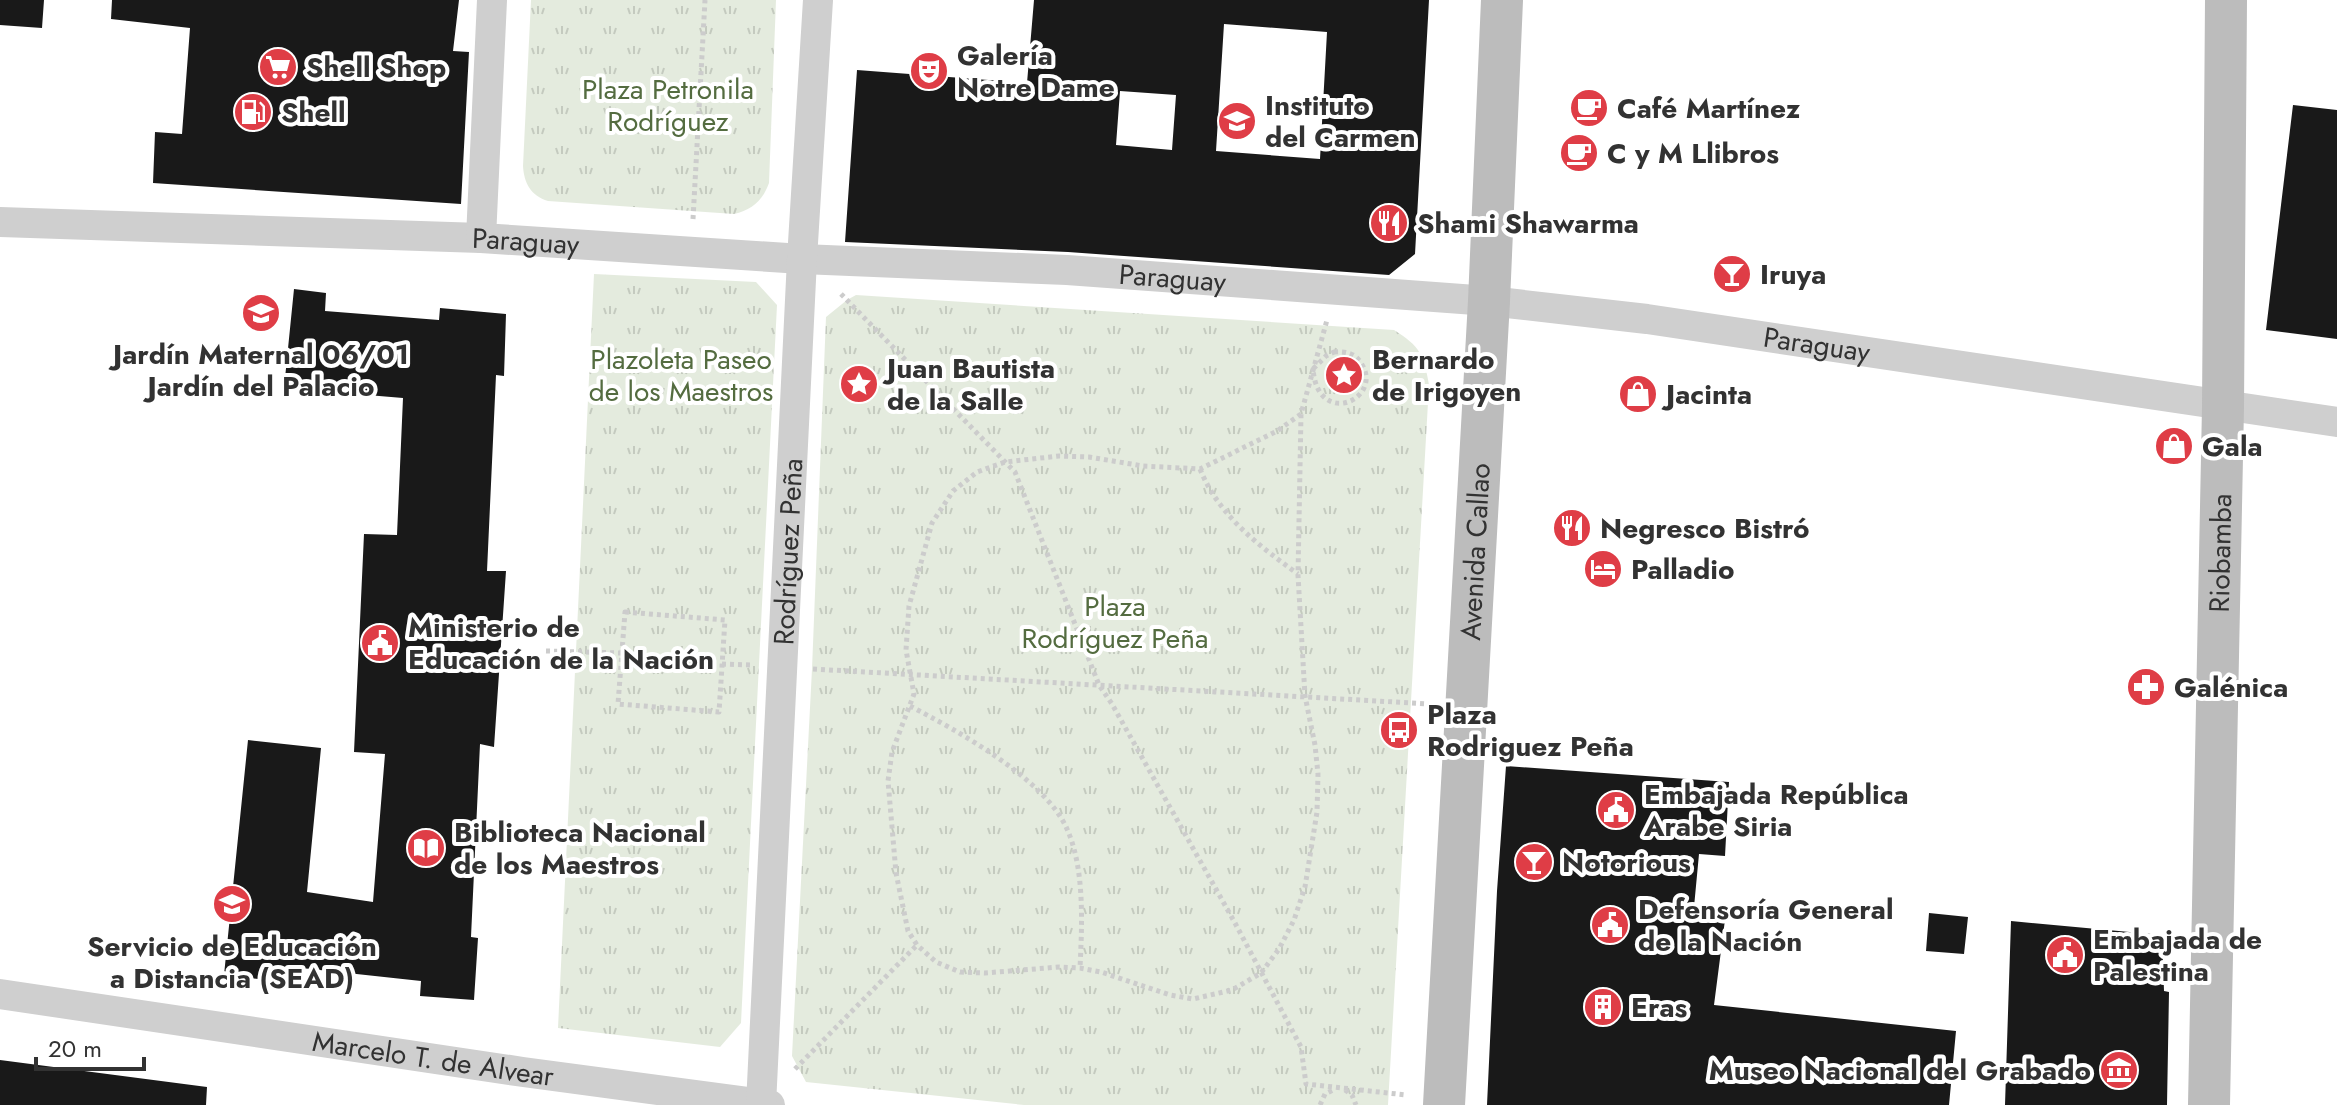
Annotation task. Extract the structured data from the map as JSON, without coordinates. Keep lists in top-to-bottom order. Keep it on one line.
{"streets":{"main road":["Avenida Callao","Riobamba"],"street":["Paraguay","Rodríguez Peña","Marcelo T. de Alvear"]},"crossings":[["Paraguay","Rodríguez Peña"],["Paraguay","Avenida Callao"],["Paraguay","Riobamba"],["Rodríguez Peña","Marcelo T. de Alvear"]],"parks":["Plaza Petronila Rodríguez","Plazoleta Paseo de los Maestros","Plaza Rodríguez Peña"],"places":{"supermarket":["Shell Shop"],"theatre":["Galería Notre Dame"],"cafe":["Café Martínez","C y M Llibros"],"fuel station":["Shell"],"school or university":["Instituto del Carmen","Jardín Maternal 06/01 Jardín del Palacio","Servicio de Educación a Distancia (SEAD)"],"restaurant":["Shami Shawarma","Negresco Bistró"],"bar":["Iruya","Notorious"],"place":["Bernardo de Irigoyen","Juan Bautista de la Salle"],"shop":["Jacinta","Gala"],"hotel":["Palladio"],"public building":["Ministerio de Educación de la Nación","Embajada República Arabe Siria","Defensoría General de la Nación","Embajada de Palestina"],"pharmacy":["Galénica"],"bus stop":["Plaza Rodriguez Peña"],"library":["Biblioteca Nacional de los Maestros"],"building":["Eras"],"museum":["Museo Nacional del Grabado"]},"scale_bar":"20 m"}
